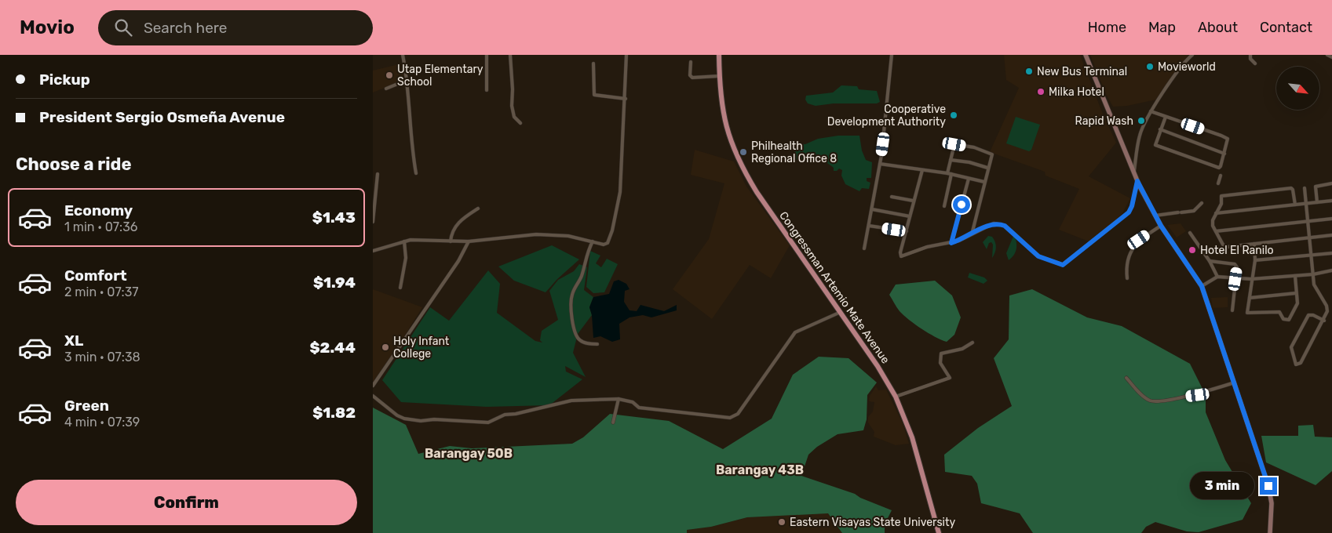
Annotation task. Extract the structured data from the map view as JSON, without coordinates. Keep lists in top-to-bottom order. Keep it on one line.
{"streets":{"main road":["Congressman Artemio Mate Avenue"]},"districts":["Barangay 50B","Barangay 43B"],"places":["Movieworld","New Bus Terminal","Utap Elementary School","Milka Hotel","Cooperative Development Authority","Rapid Wash","Philhealth Regional Office 8","Hotel El Ranilo","Holy Infant College","Eastern Visayas State University"],"north":"bottom right","page":{"header":"Movio","search":"Search here","nav":["Home","Map","About","Contact"],"banner":["Pickup","President Sergio Osmeña Avenue"],"heading":"Choose a ride","list":[{"name":"Economy","note":"1 min · 07:36","value":"$1.43"},{"name":"Comfort","note":"2 min · 07:37","value":"$1.94"},{"name":"XL","note":"3 min · 07:38","value":"$2.44"},{"name":"Green","note":"4 min · 07:39","value":"$1.82"}],"buttons":"Confirm","bubble":"3 min"}}
